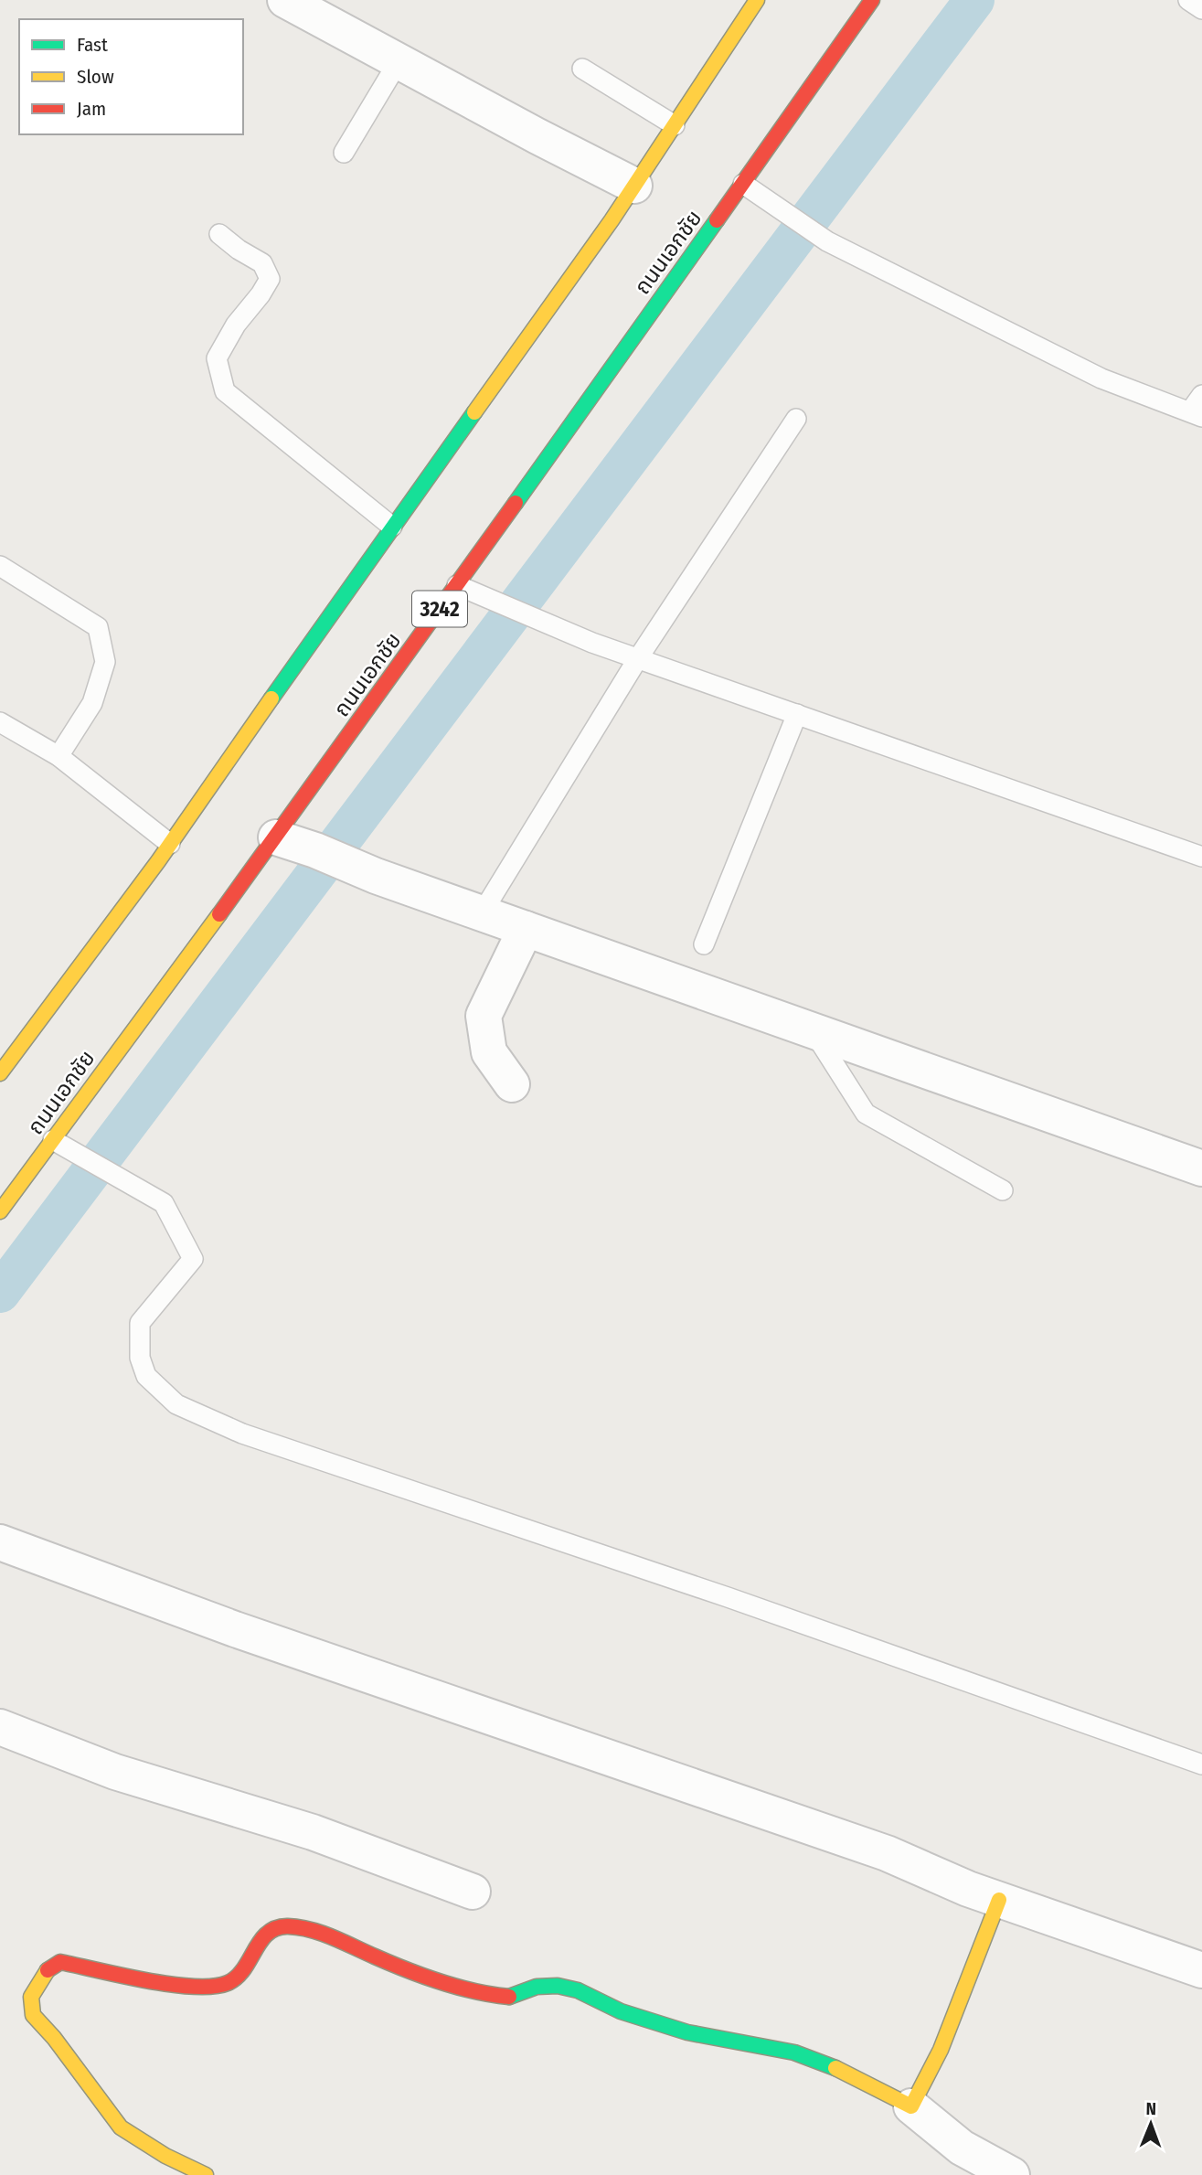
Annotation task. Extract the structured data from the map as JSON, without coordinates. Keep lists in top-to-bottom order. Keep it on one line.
{"streets":{"main road":["ถนนเอกชัย","3242"]},"legend":["Fast","Slow","Jam"],"north":"top"}
